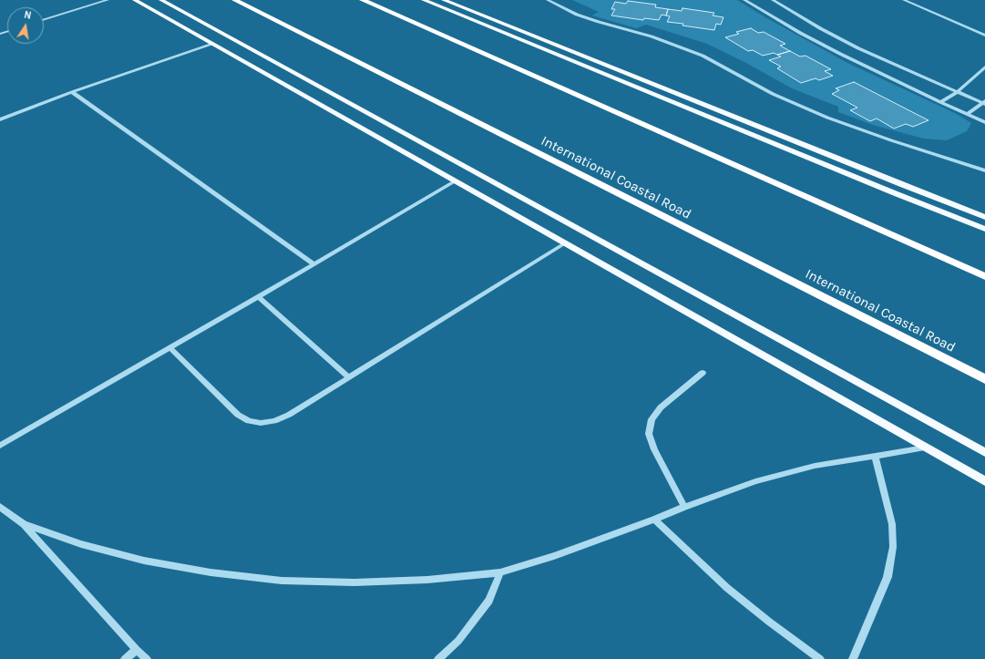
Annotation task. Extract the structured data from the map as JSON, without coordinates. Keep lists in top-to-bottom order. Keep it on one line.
{"streets":{"highway":["International Coastal Road"]},"north":"top"}
